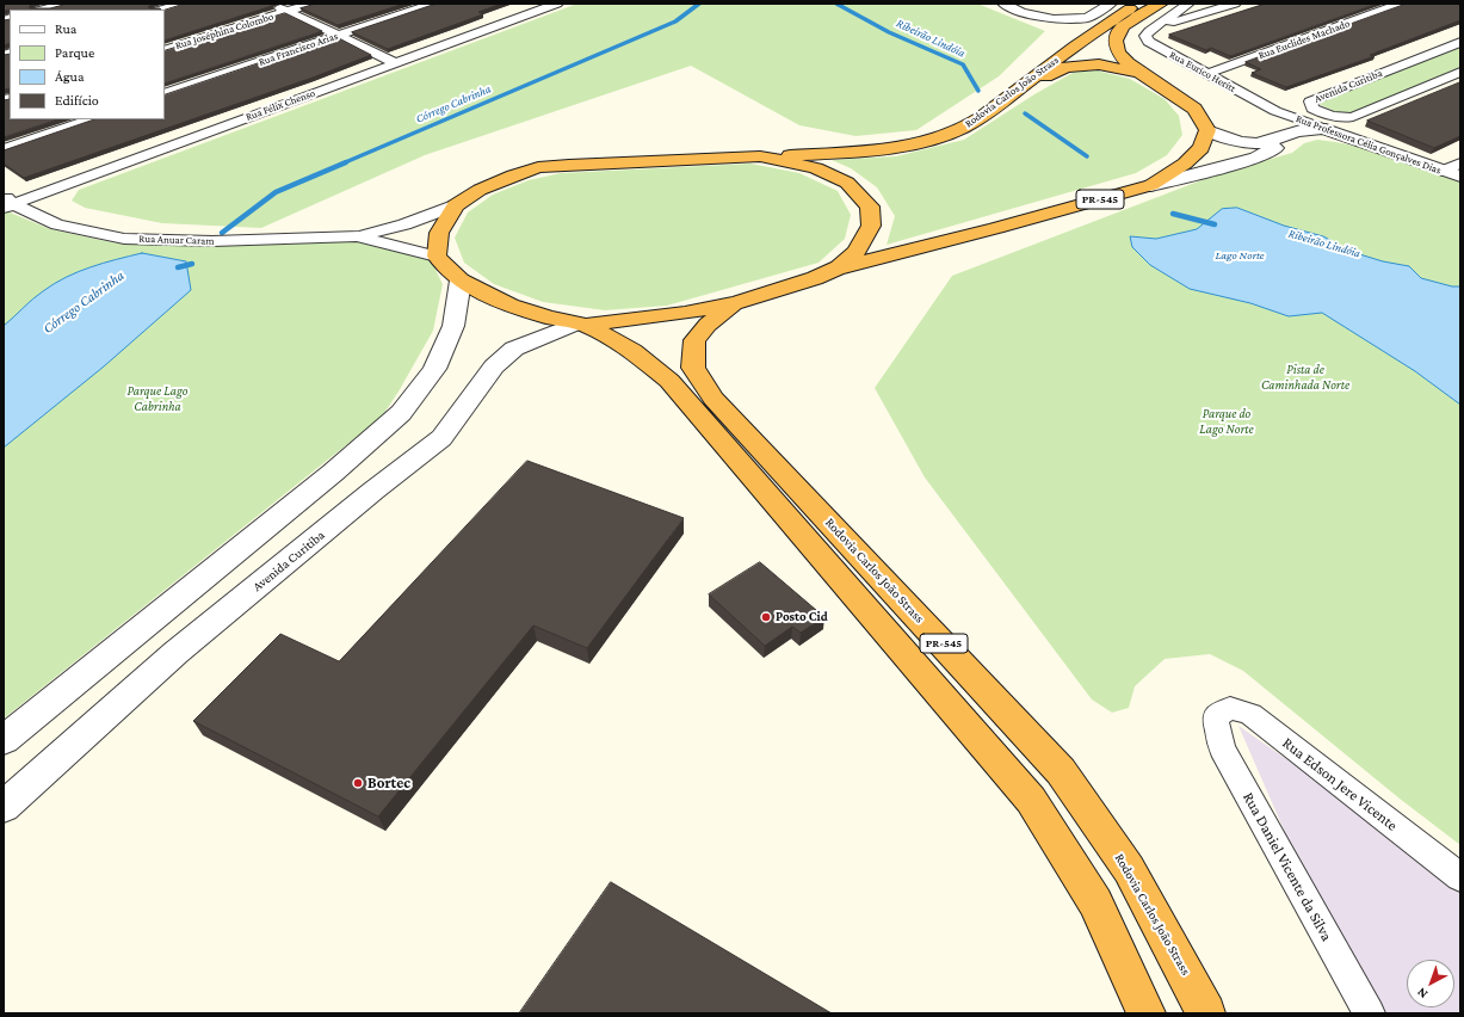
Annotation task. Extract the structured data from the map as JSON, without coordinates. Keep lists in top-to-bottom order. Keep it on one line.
{"streets":{"highway":["Rodovia Carlos João Strass","PR-545"],"street":["Rua Joséphina Colombo","Rua Euclides Machado","Rua Francisco Arias","Rua Eurico Heritt","Avenida Curitiba","Rua Félix Chenso","Rua Professora Célia Gonçalves Dias","Rua Anuar Caram","Rua Edson Jere Vicente","Rua Daniel Vicente da Silva"]},"crossings":[["Rua Euclides Machado","Rua Eurico Heritt"],["Rua Eurico Heritt","Rua Professora Célia Gonçalves Dias"],["Avenida Curitiba","PR-545"],["Rua Félix Chenso","Rua Anuar Caram"],["Rua Edson Jere Vicente","Rua Daniel Vicente da Silva"]],"water":["Ribeirão Lindóia","Córrego Cabrinha","Lago Norte"],"parks":["Pista de Caminhada Norte","Parque Lago Cabrinha","Parque do Lago Norte"],"places":["Posto Cid","Bortec"],"legend":["Rua","Parque","Água","Edifício"],"north":"bottom left"}
